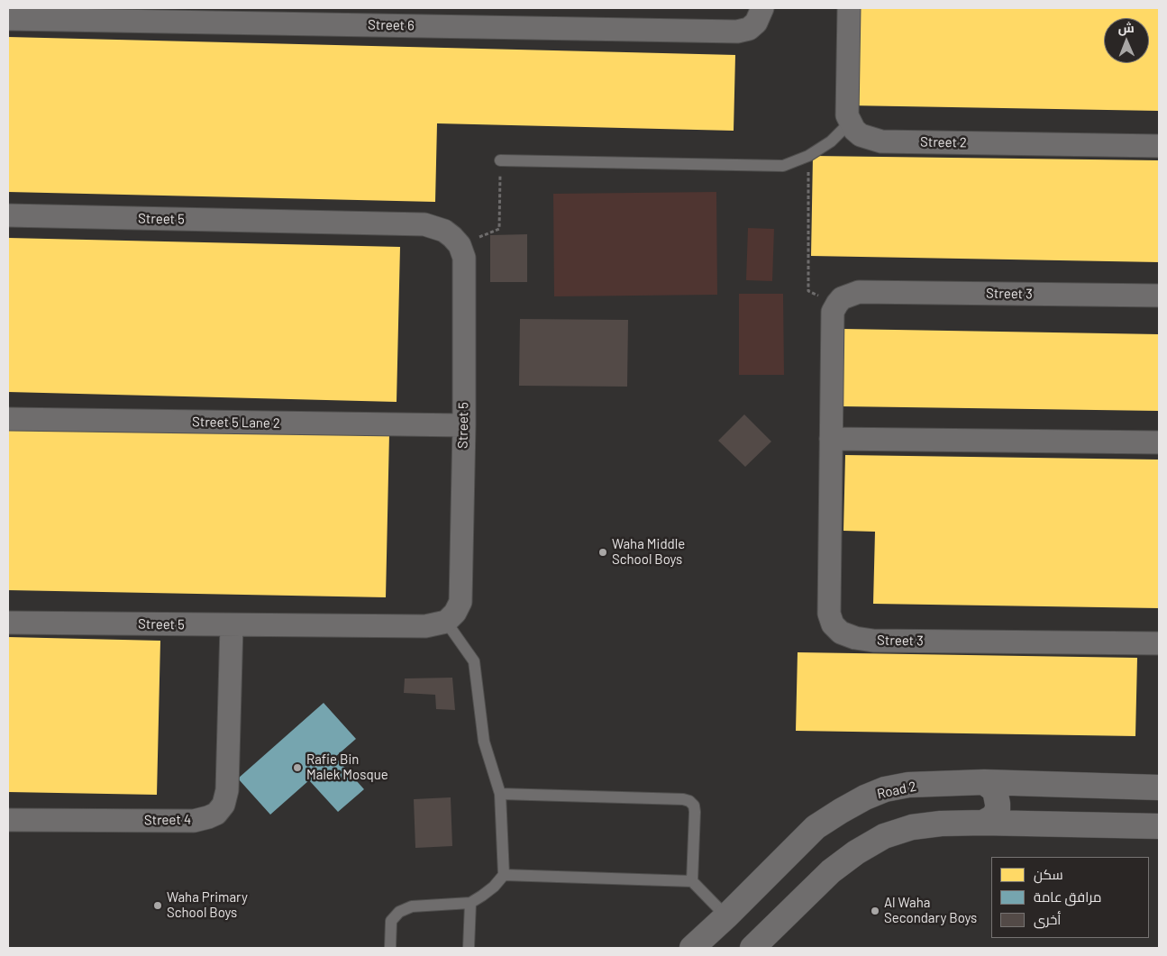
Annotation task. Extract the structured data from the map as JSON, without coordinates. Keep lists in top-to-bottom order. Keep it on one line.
{"streets":{"street":["Street 6","Street 2","Street 5","Street 3","Street 5 Lane 2","Road 2","Street 4"]},"crossings":[["Street 5","Street 5 Lane 2"],["Street 5","Street 4"]],"places":["Waha Middle School Boys","Rafie Bin Malek Mosque","Waha Primary School Boys","Al Waha Secondary Boys"],"legend":["سكن","مرافق عامة","أخرى"],"north":"top"}
